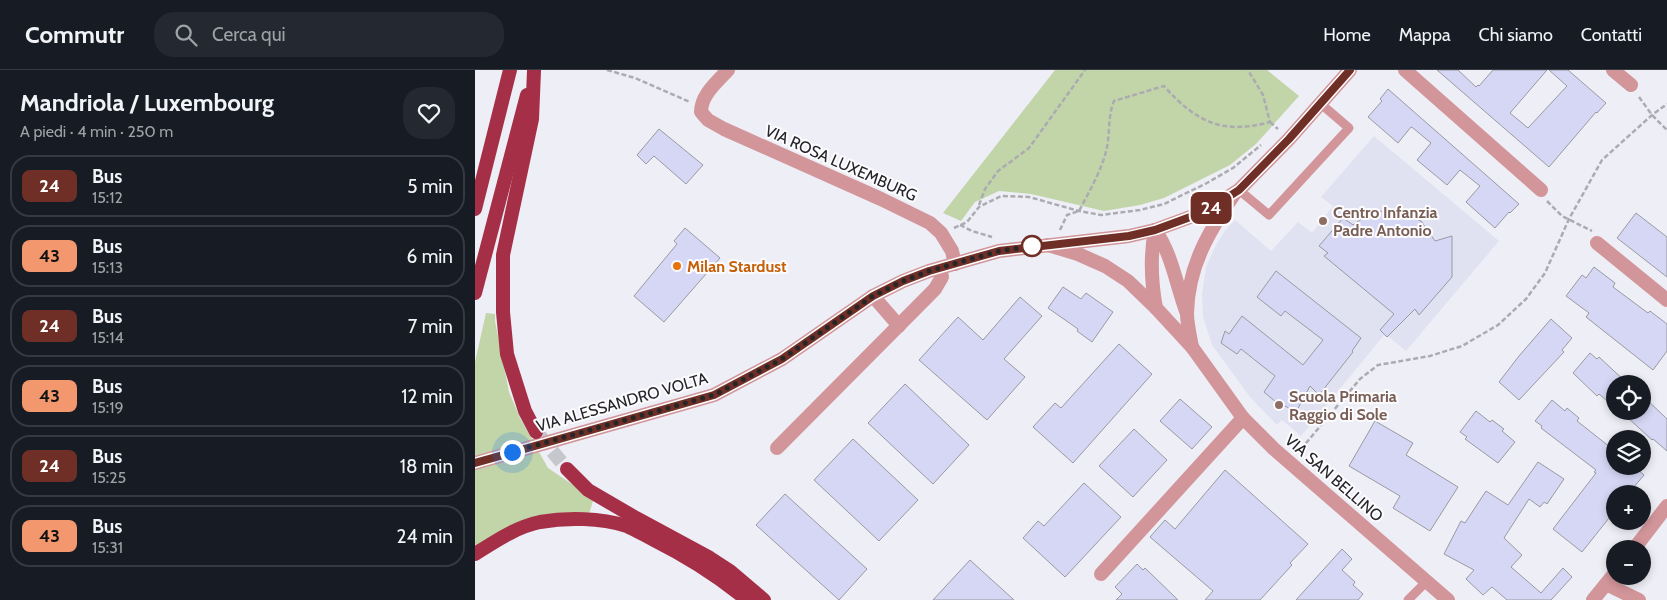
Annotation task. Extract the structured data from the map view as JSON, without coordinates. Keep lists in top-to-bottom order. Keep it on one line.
{"streets":{"street":["VIA ROSA LUXEMBURG","VIA ALESSANDRO VOLTA","VIA SAN BELLINO"]},"crossings":[["VIA ROSA LUXEMBURG","VIA ALESSANDRO VOLTA"],["VIA ALESSANDRO VOLTA","VIA SAN BELLINO"]],"places":["Centro Infanzia Padre Antonio","Milan Stardust","Scuola Primaria Raggio di Sole"],"lines":["bus line 24"],"page":{"header":"Commutr","search":"Cerca qui","nav":["Home","Mappa","Chi siamo","Contatti"],"heading":["Mandriola / Luxembourg","A piedi · 4 min · 250 m"],"on_map":"24","list":[{"mark":"24","name":"Bus","note":"15:12","value":"5 min"},{"mark":"43","name":"Bus","note":"15:13","value":"6 min"},{"mark":"24","name":"Bus","note":"15:14","value":"7 min"},{"mark":"43","name":"Bus","note":"15:19","value":"12 min"},{"mark":"24","name":"Bus","note":"15:25","value":"18 min"},{"mark":"43","name":"Bus","note":"15:31","value":"24 min"}],"map_buttons":["+","−"]}}
